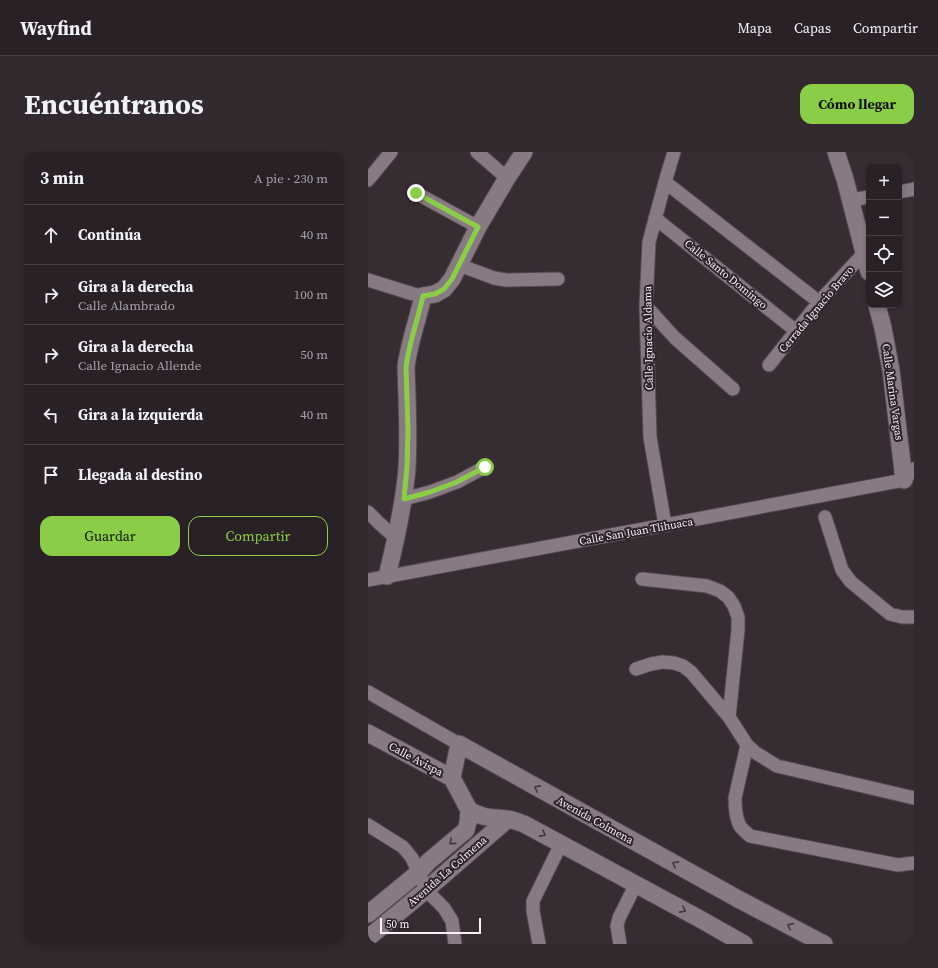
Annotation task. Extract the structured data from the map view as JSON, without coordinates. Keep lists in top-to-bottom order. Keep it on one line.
{"streets":{"street":["Calle Santo Domingo","Cerrada Ignacio Bravo","Calle Ignacio Aldama","Calle Marina Vargas","Calle San Juan Tlihuaca","Calle Avispa","Avenida Colmena","Avenida La Colmena"]},"crossings":[["Calle Santo Domingo","Cerrada Ignacio Bravo"],["Calle Santo Domingo","Calle Ignacio Aldama"],["Calle Ignacio Aldama","Calle San Juan Tlihuaca"],["Calle Marina Vargas","Calle San Juan Tlihuaca"],["Calle Avispa","Avenida La Colmena"]],"scale_bar":"50 m","page":{"header":"Wayfind","nav":["Mapa","Capas","Compartir"],"buttons":["Cómo llegar",["Guardar","Compartir"]],"title":"Encuéntranos","heading":["3 min","A pie · 230 m"],"map_buttons":["+","−"],"list":[["Continúa","40 m"],["Gira a la derecha","Calle Alambrado","100 m"],["Gira a la derecha","Calle Ignacio Allende","50 m"],["Gira a la izquierda","40 m"],"Llegada al destino"],"scale":"50 m"}}
